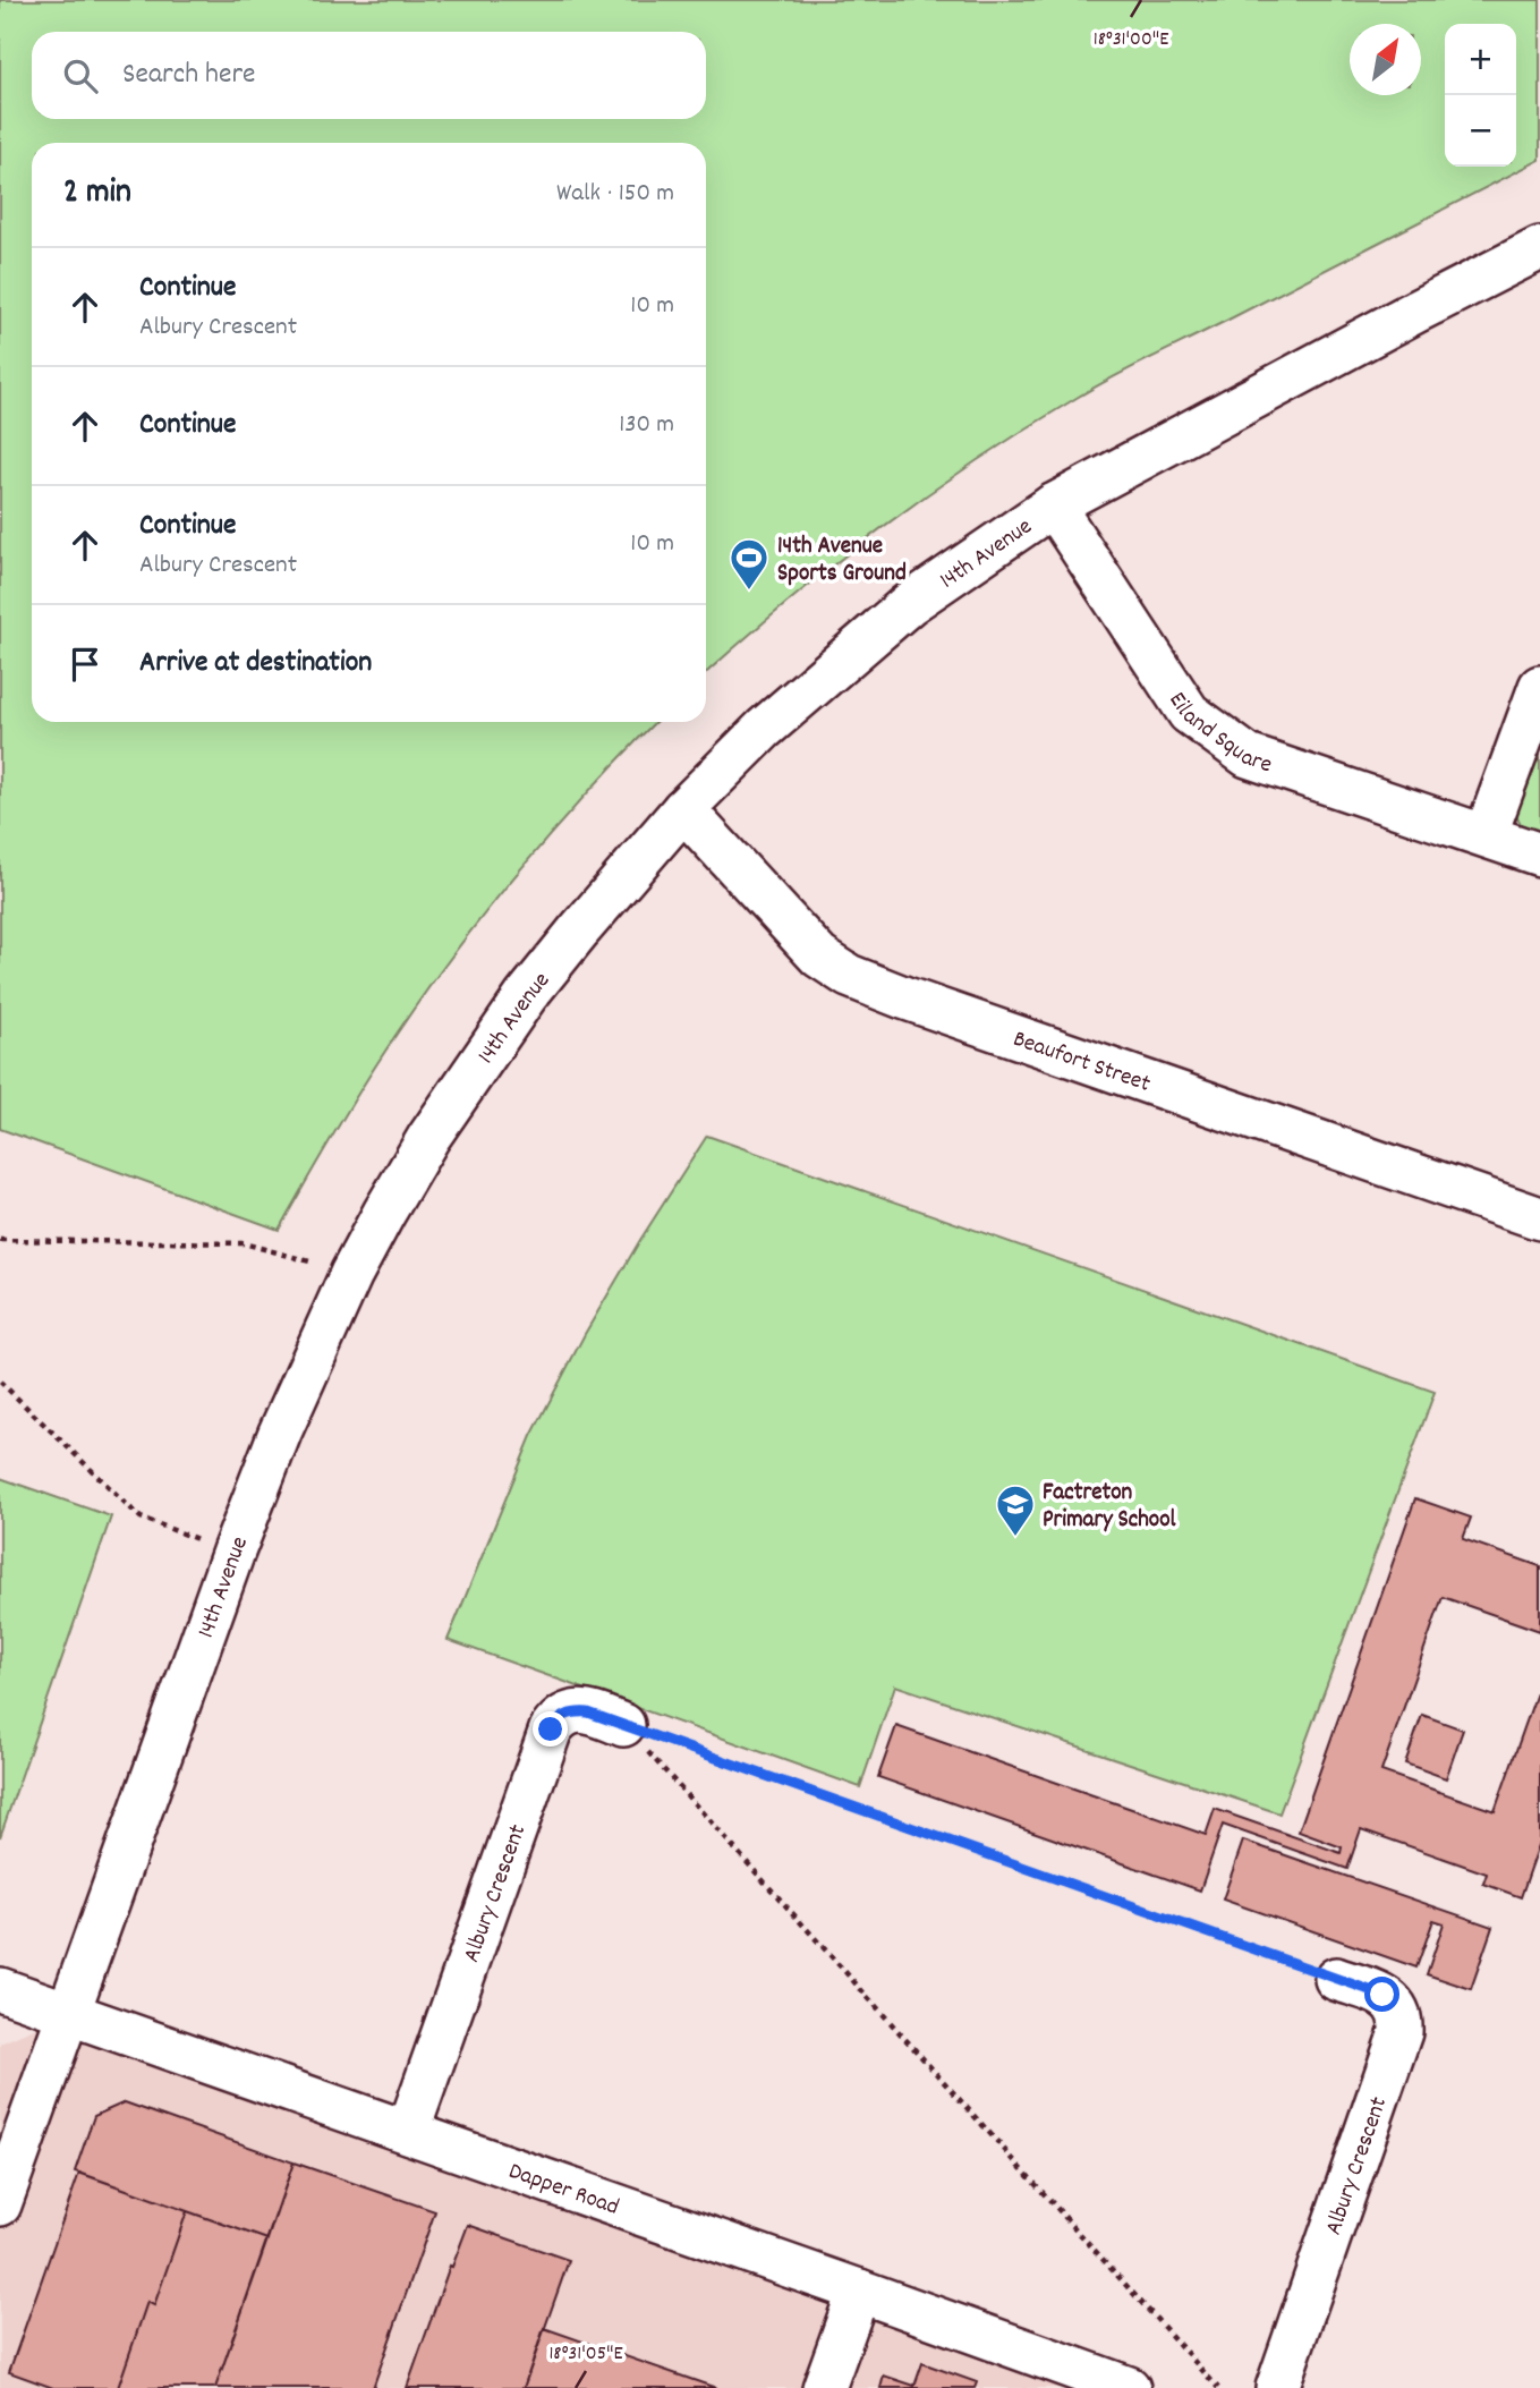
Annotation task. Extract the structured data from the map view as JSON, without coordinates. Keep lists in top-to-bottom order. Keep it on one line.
{"streets":{"street":["14th Avenue","Eiland Square","Beaufort Street","Albury Crescent","Dapper Road"]},"crossings":[["14th Avenue","Eiland Square"],["14th Avenue","Beaufort Street"],["14th Avenue","Dapper Road"],["Albury Crescent","Dapper Road"]],"places":{"sports":["14th Avenue Sports Ground"],"school or university":["Factreton Primary School"]},"north":"top right","page":{"map_buttons":["+","−"],"search":"Search here","heading":["2 min","Walk · 150 m"],"list":[["Continue","Albury Crescent","10 m"],["Continue","130 m"],["Continue","Albury Crescent","10 m"],"Arrive at destination"]},"coordinates":["18°31'00\"E","18°31'05\"E"]}
